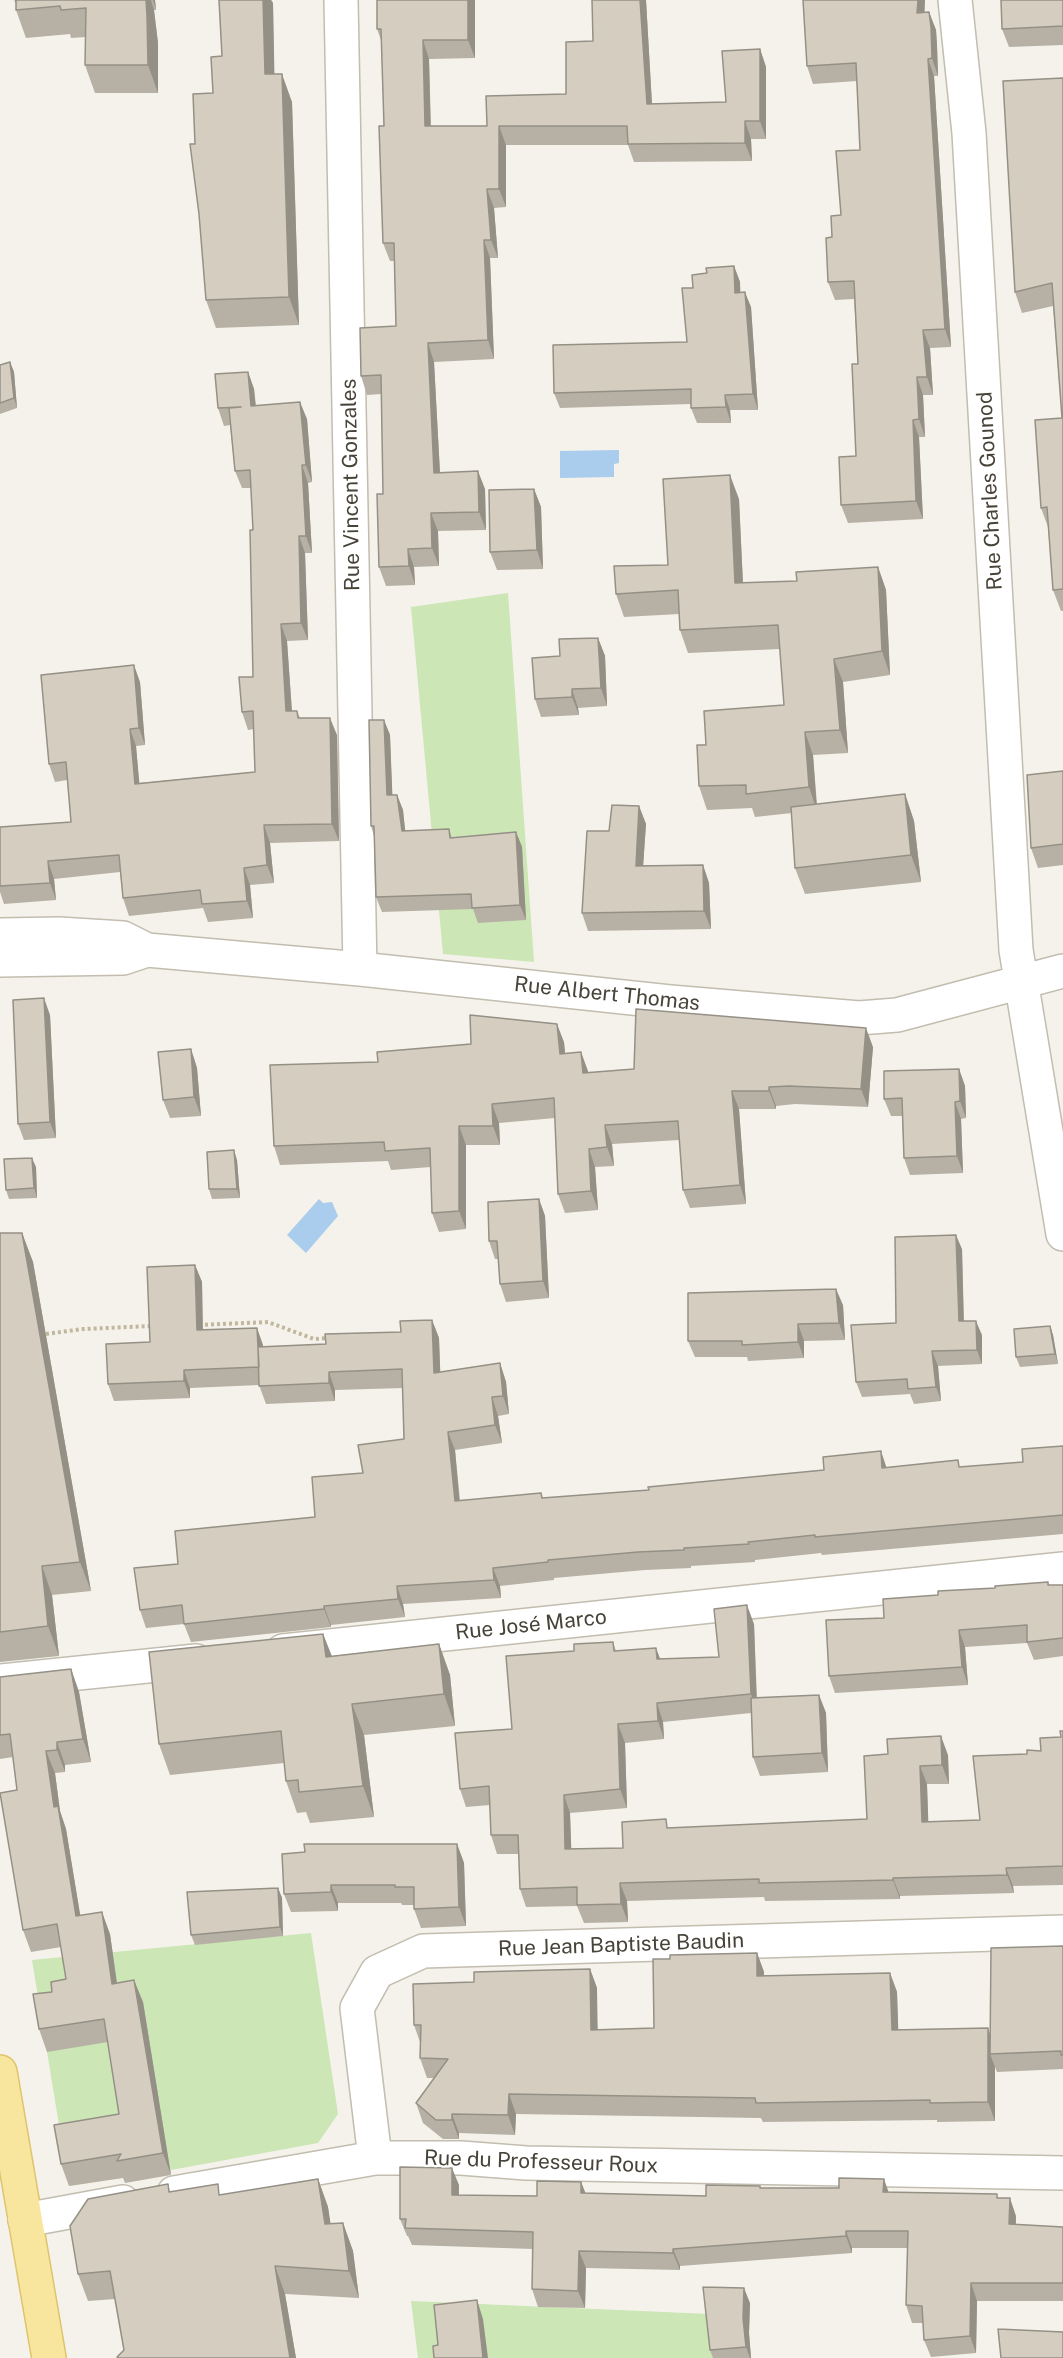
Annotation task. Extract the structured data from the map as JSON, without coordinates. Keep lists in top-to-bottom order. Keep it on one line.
{"streets":{"street":["Rue Vincent Gonzales","Rue Charles Gounod","Rue Albert Thomas","Rue José Marco","Rue Jean Baptiste Baudin","Rue du Professeur Roux"]},"crossings":[["Rue Vincent Gonzales","Rue Albert Thomas"],["Rue Charles Gounod","Rue Albert Thomas"],["Rue Jean Baptiste Baudin","Rue du Professeur Roux"]]}
